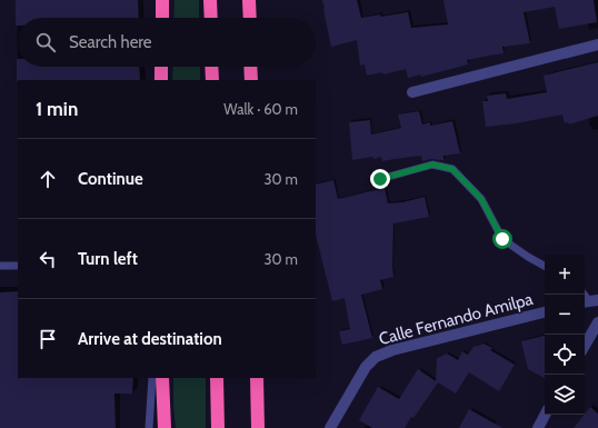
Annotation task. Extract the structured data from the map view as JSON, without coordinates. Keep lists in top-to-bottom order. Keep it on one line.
{"streets":{"street":["Calle Fernando Amilpa"]},"page":{"search":"Search here","heading":["1 min","Walk · 60 m"],"list":[["Continue","30 m"],["Turn left","30 m"],"Arrive at destination"],"map_buttons":["+","−"]}}
